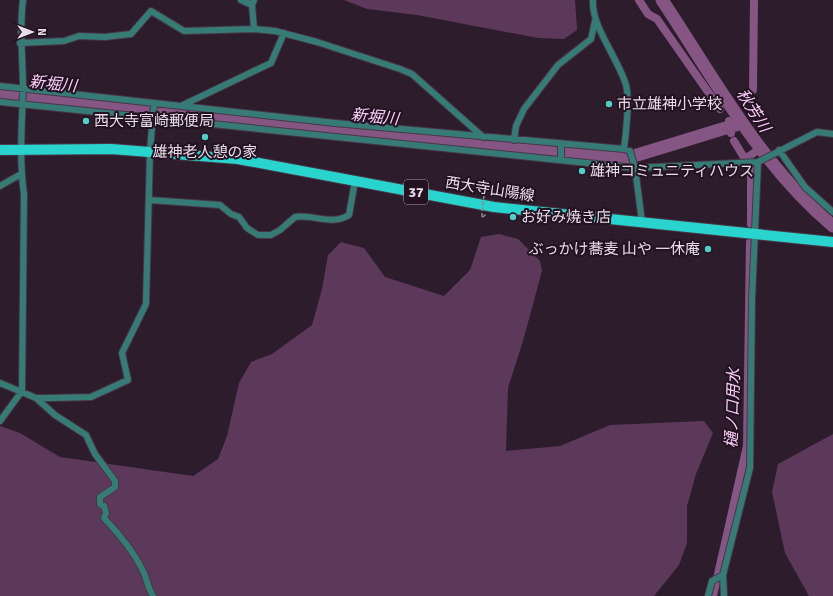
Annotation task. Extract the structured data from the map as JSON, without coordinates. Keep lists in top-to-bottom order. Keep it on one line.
{"streets":{"main road":["西大寺山陽線","37"]},"water":["新堀川","秋芳川","樋ノ口用水"],"places":["市立雄神小学校","西大寺富崎郵便局","雄神老人憩の家","雄神コミュニティハウス","お好み焼き店","ぶっかけ蕎麦 山や 一休庵"],"north":"right"}
